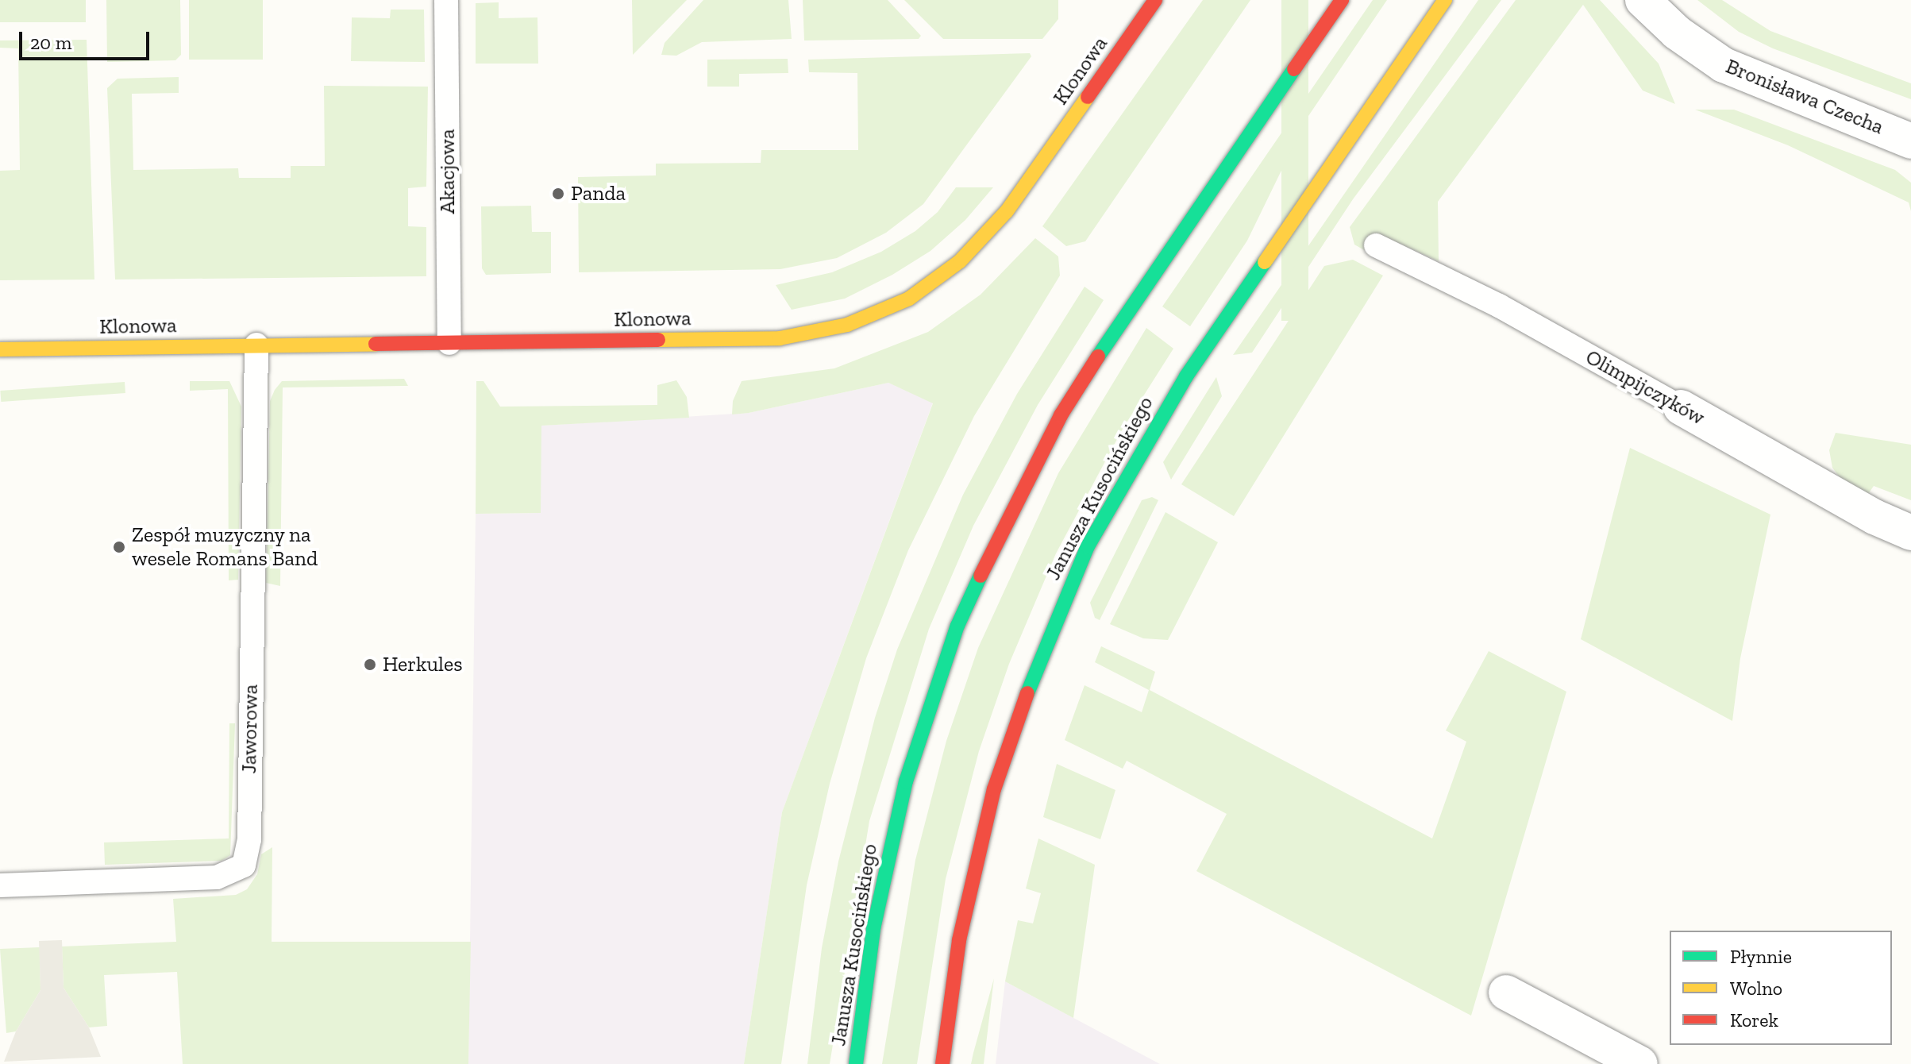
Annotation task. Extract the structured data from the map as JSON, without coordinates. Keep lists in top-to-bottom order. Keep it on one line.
{"streets":{"street":["Klonowa","Bronisława Czecha","Olimpijczyków","Janusza Kusocińskiego"],"lane":["Akacjowa","Jaworowa"]},"crossings":[["Klonowa","Akacjowa"],["Klonowa","Jaworowa"]],"places":["Panda","Zespół muzyczny na wesele Romans Band","Herkules"],"legend":["Płynnie","Wolno","Korek"],"scale_bar":"20 m"}
